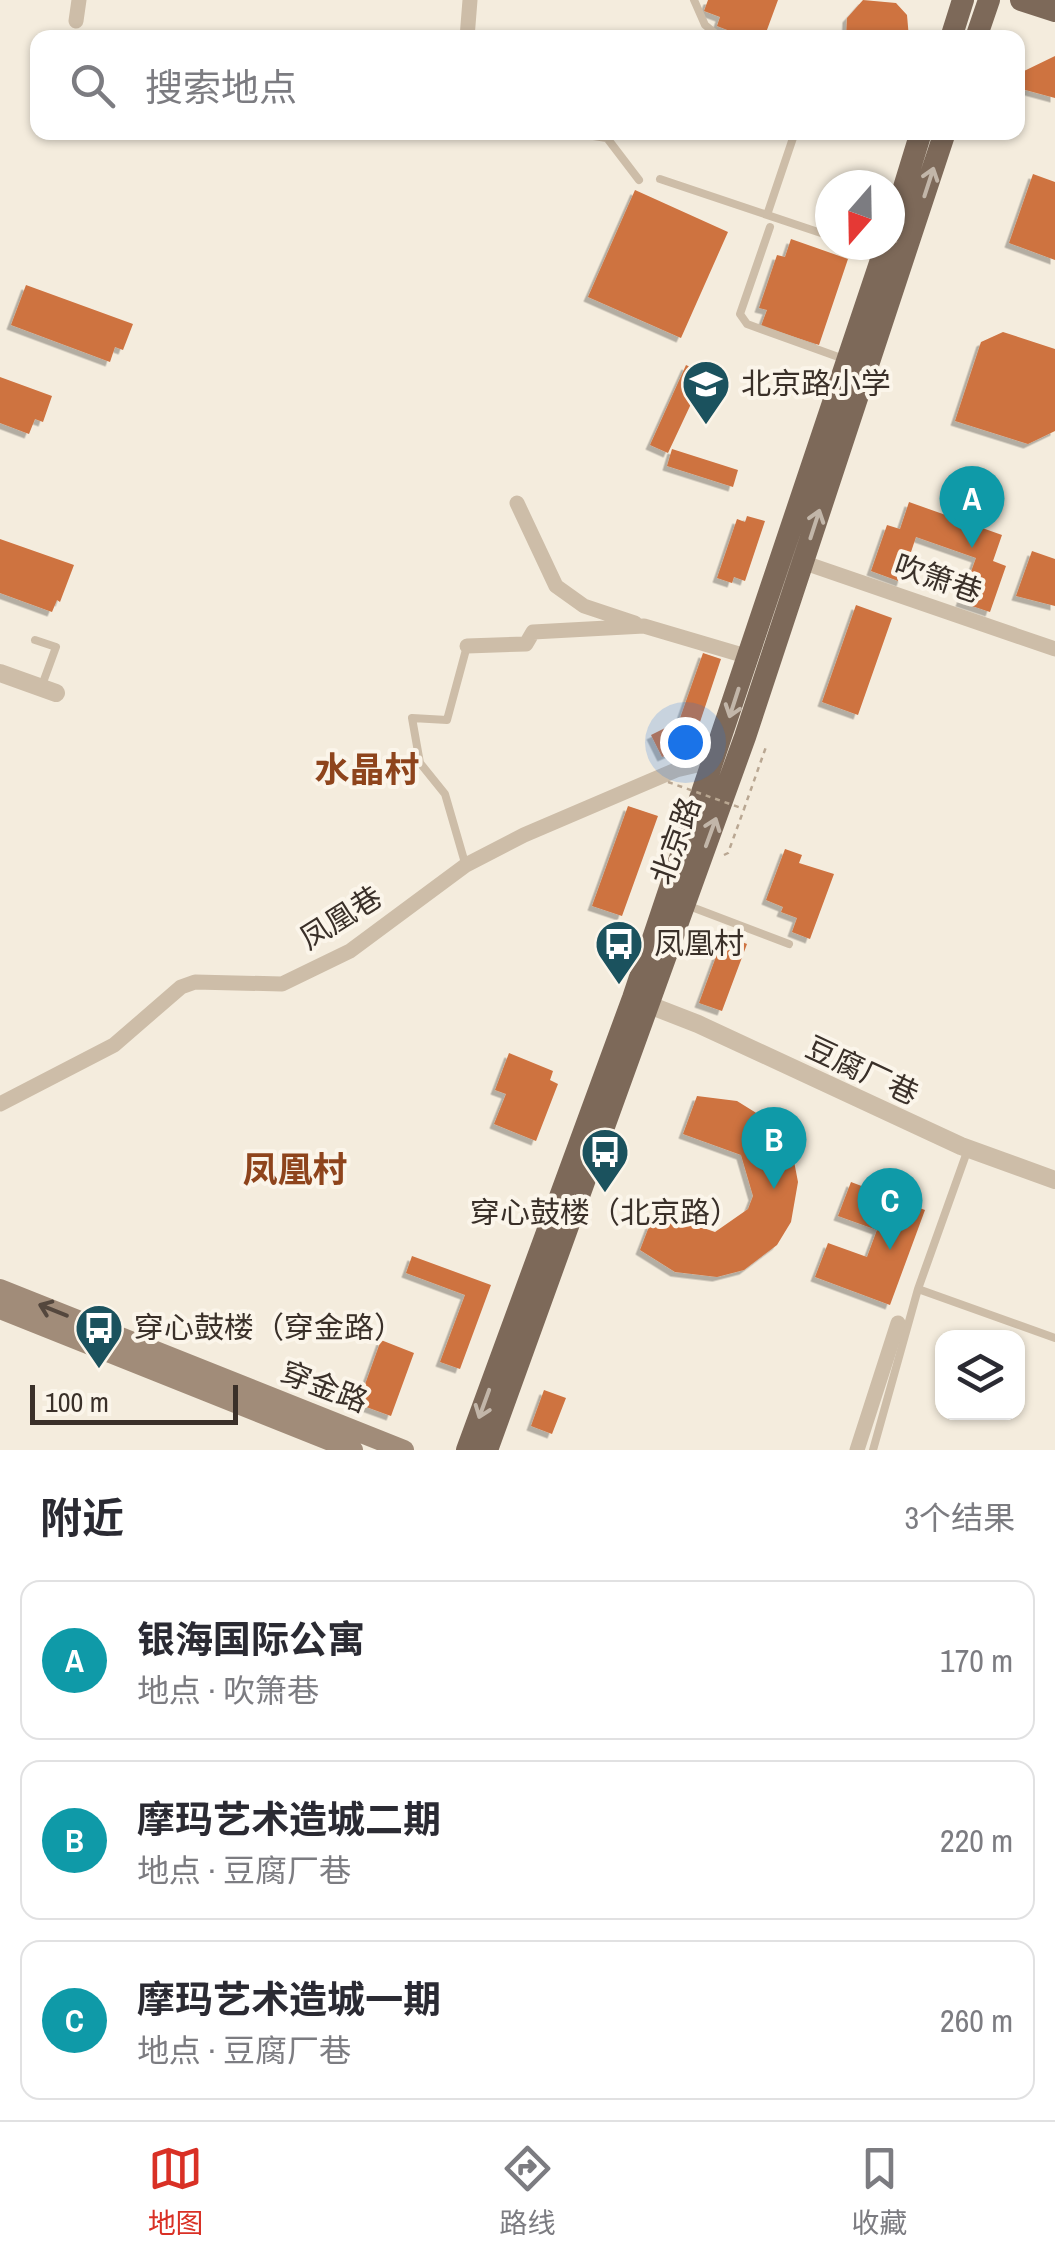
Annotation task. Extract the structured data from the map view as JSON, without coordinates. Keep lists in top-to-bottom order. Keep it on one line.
{"streets":{"main road":["北京路","穿金路"],"street":["吹箫巷","凤凰巷","豆腐厂巷"]},"crossings":[["吹箫巷","北京路"],["北京路","凤凰巷"],["北京路","豆腐厂巷"]],"districts":["水晶村","凤凰村"],"places":{"school or university":["北京路小学"],"bus stop":["凤凰村","穿心鼓楼（北京路）","穿心鼓楼（穿金路）"]},"scale_bar":"100 m","north":"bottom","page":{"search":"搜索地点","pins":["A","B","C"],"scale":"100 m","heading":["附近","3个结果"],"list":[{"mark":"A","name":"银海国际公寓","note":"地点 · 吹箫巷","value":"170 m"},{"mark":"B","name":"摩玛艺术造城二期","note":"地点 · 豆腐厂巷","value":"220 m"},{"mark":"C","name":"摩玛艺术造城一期","note":"地点 · 豆腐厂巷","value":"260 m"}],"nav":["地图","路线","收藏"]}}
